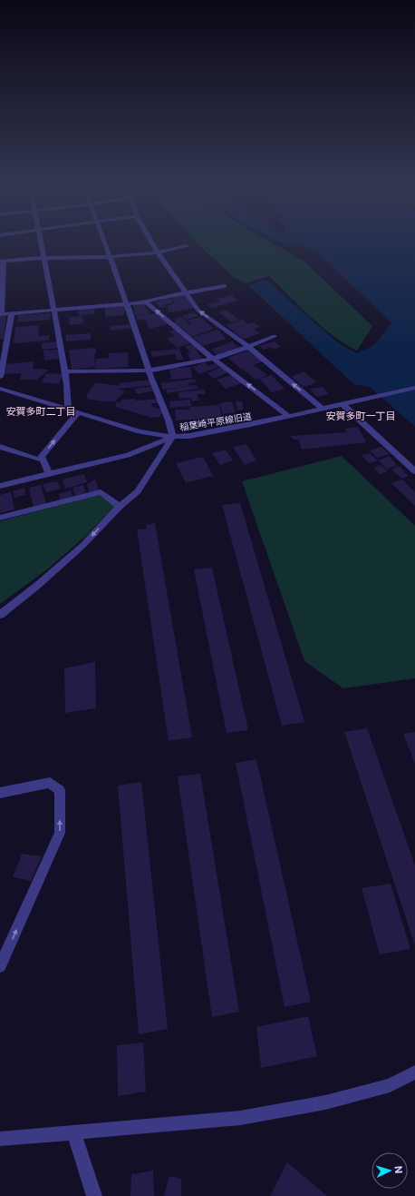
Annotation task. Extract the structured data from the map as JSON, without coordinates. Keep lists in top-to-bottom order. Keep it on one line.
{"streets":{"street":["稲葉崎平原線旧道"]},"districts":["安賀多町二丁目","安賀多町一丁目"],"north":"right"}
